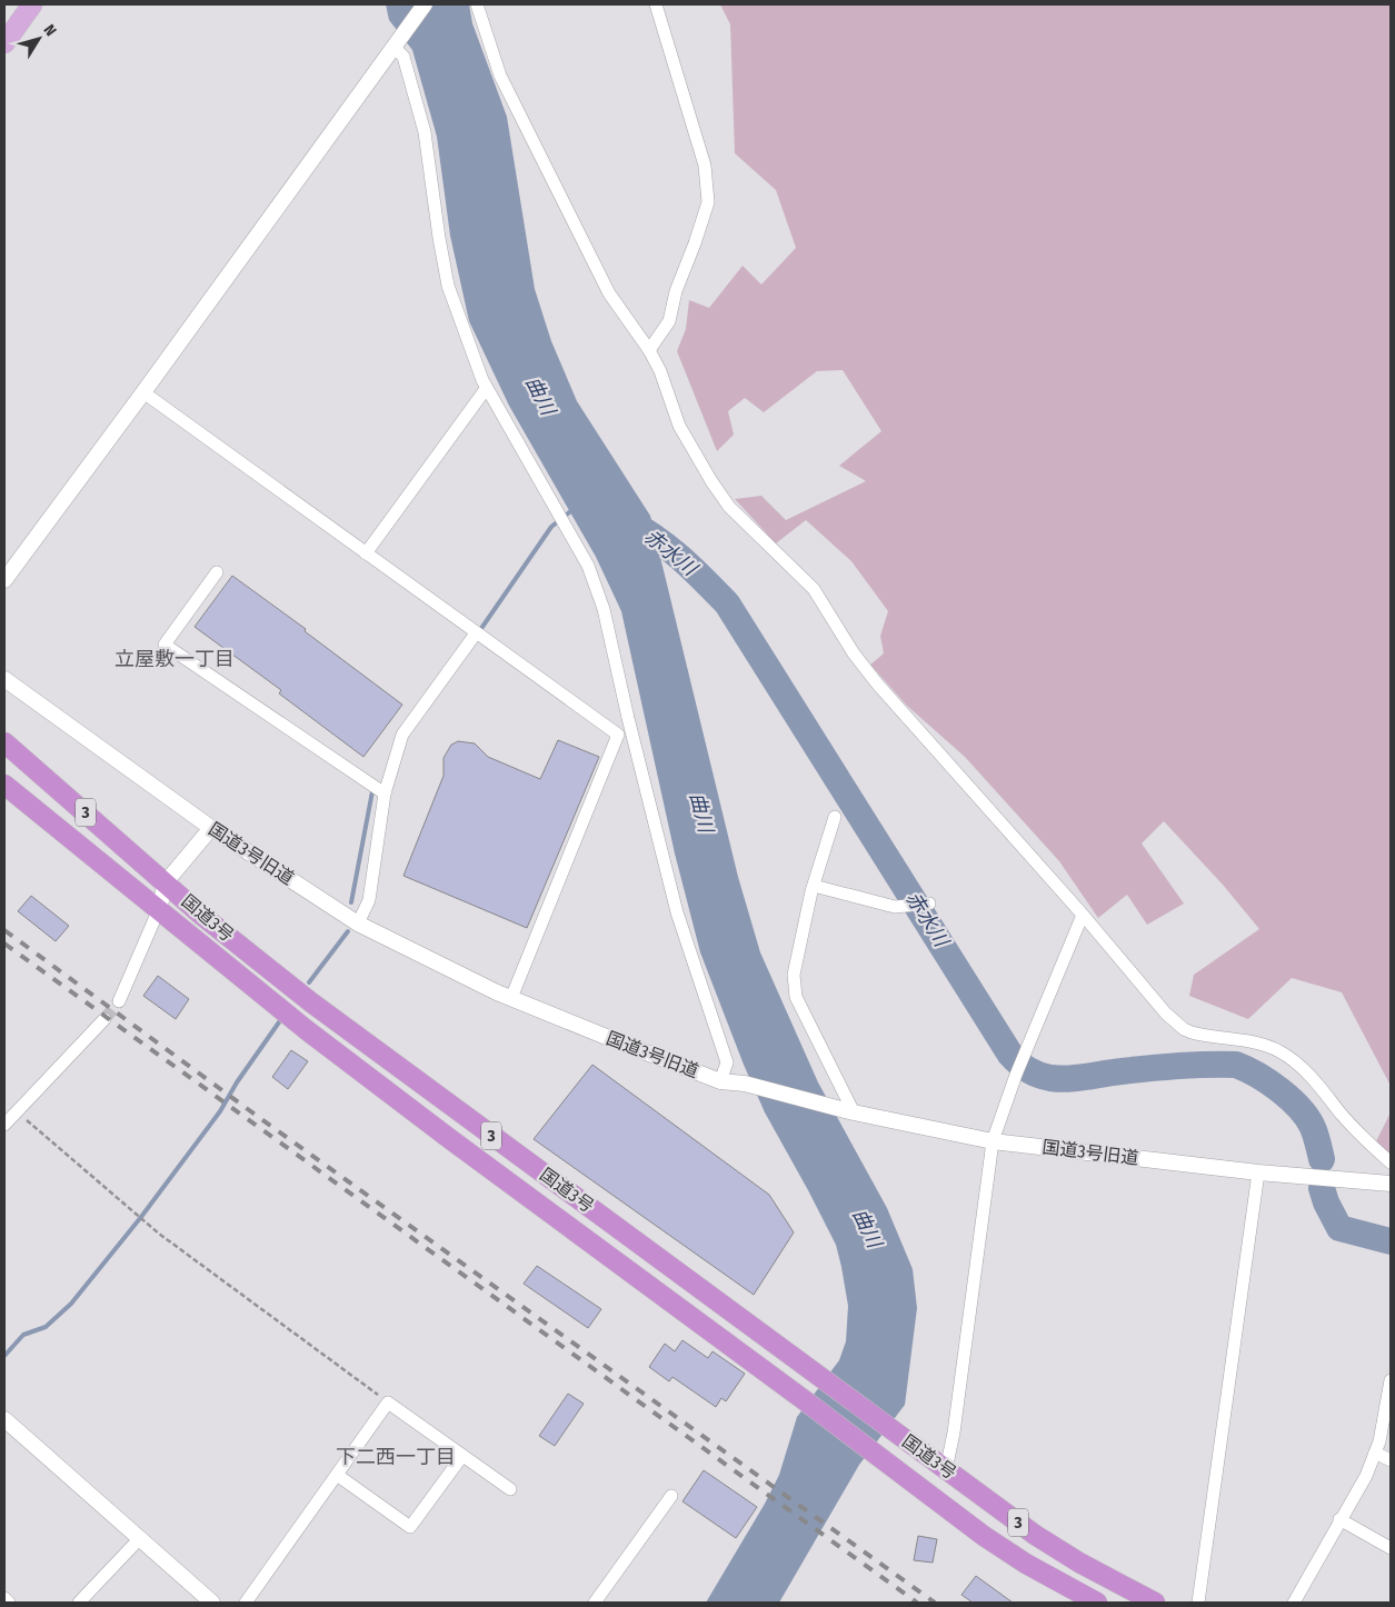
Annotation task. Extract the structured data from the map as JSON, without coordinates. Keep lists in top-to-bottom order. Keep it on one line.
{"streets":{"highway":["3","国道3号"],"street":["国道3号旧道"]},"districts":["立屋敷一丁目","下二西一丁目"],"water":["曲川","赤水川"],"north":"top right"}
